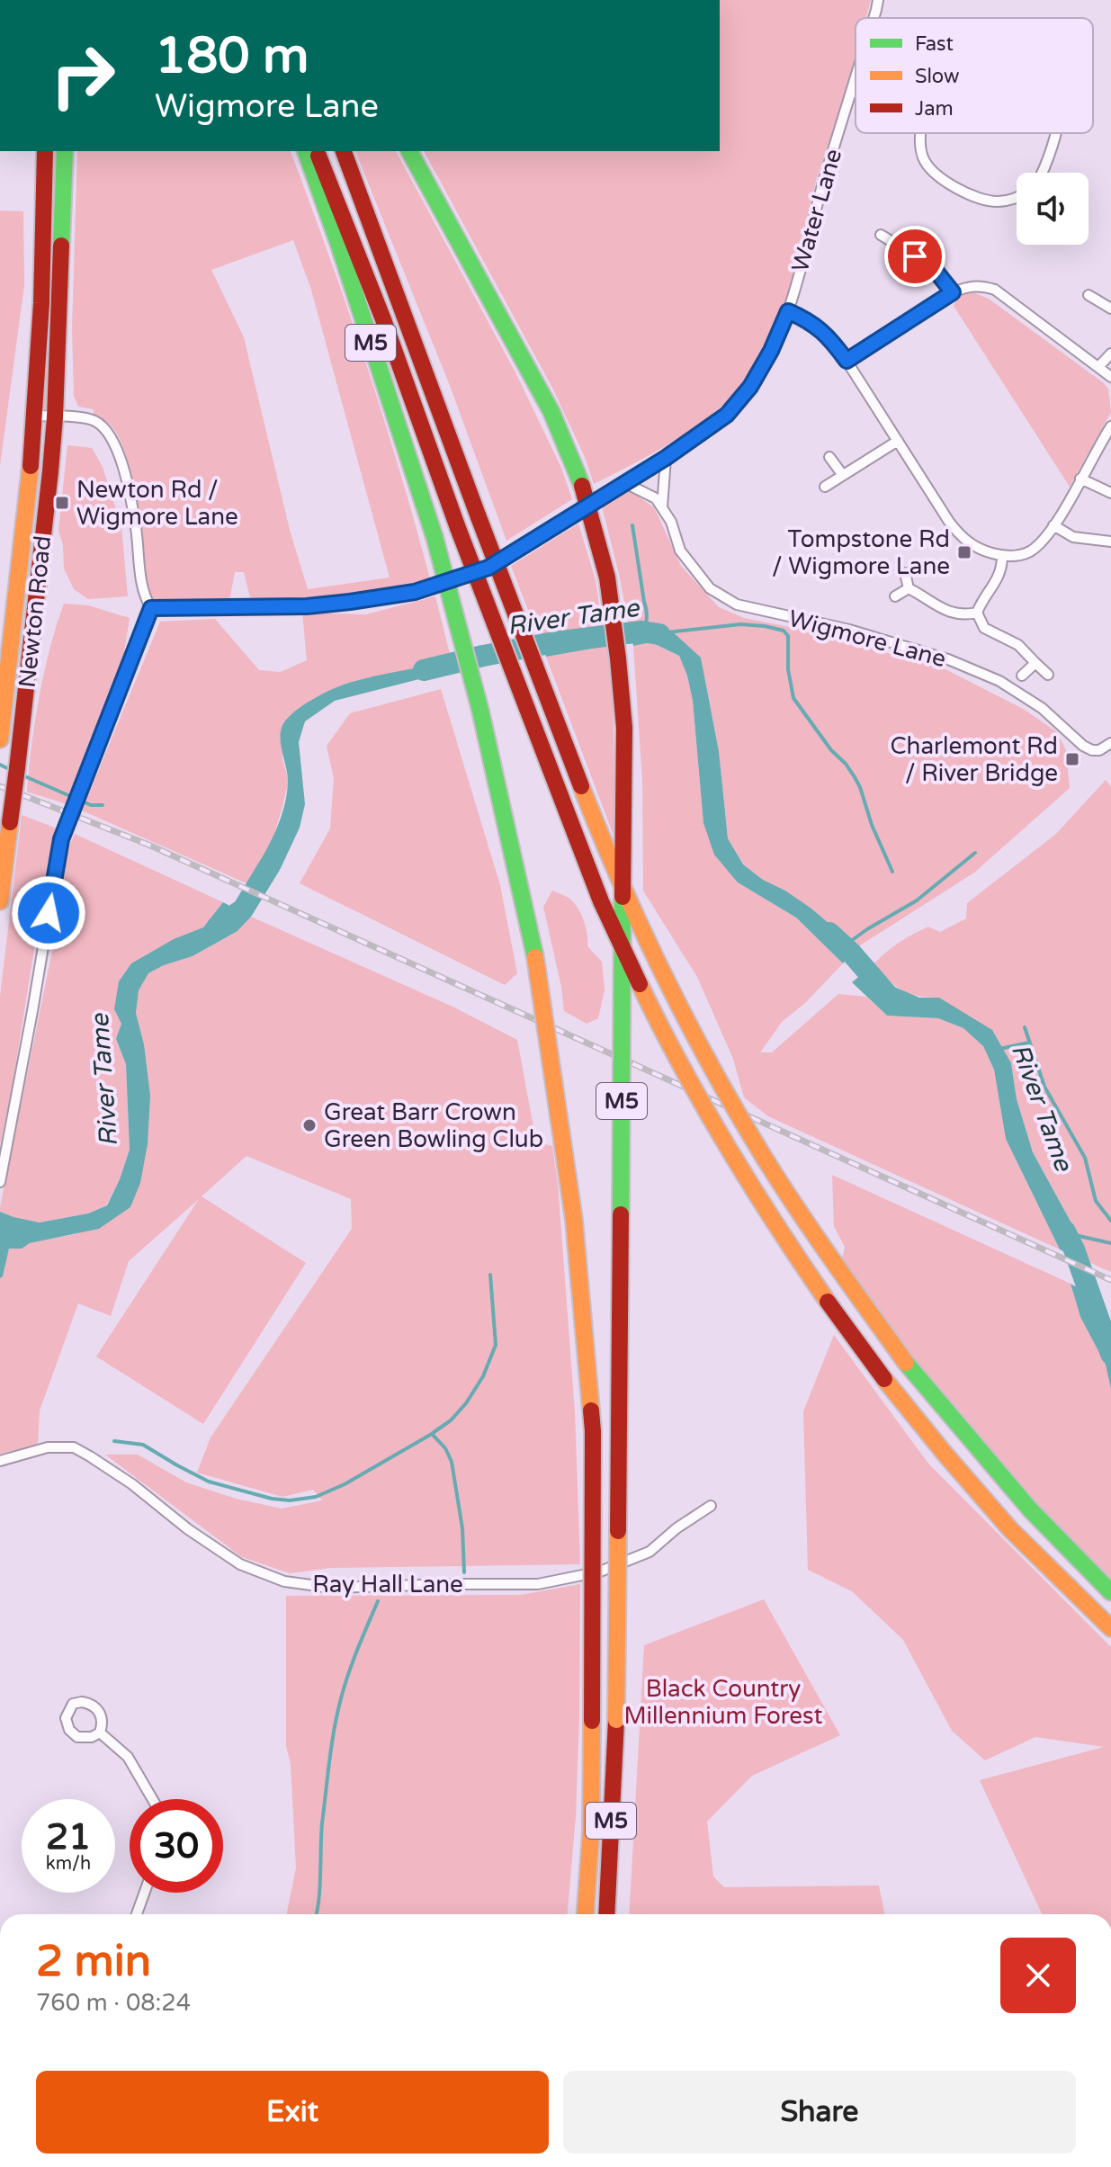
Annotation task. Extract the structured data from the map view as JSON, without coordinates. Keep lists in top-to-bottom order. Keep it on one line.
{"streets":{"highway":["M5","Newton Road"],"street":["Water Lane","Wigmore Lane","Ray Hall Lane"]},"crossings":[["Water Lane","Wigmore Lane"]],"water":["River Tame"],"parks":["Black Country Millennium Forest"],"places":{"transit":["Newton Rd / Wigmore Lane","Tompstone Rd / Wigmore Lane","Charlemont Rd / River Bridge"],"other":["Great Barr Crown Green Bowling Club"]},"legend":["Fast","Slow","Jam"],"page":{"turn":["180 m","Wigmore Lane"],"speed":"21 km/h","limit":"30","heading":["2 min","760 m · 08:24"],"buttons":["Exit","Share"]}}
